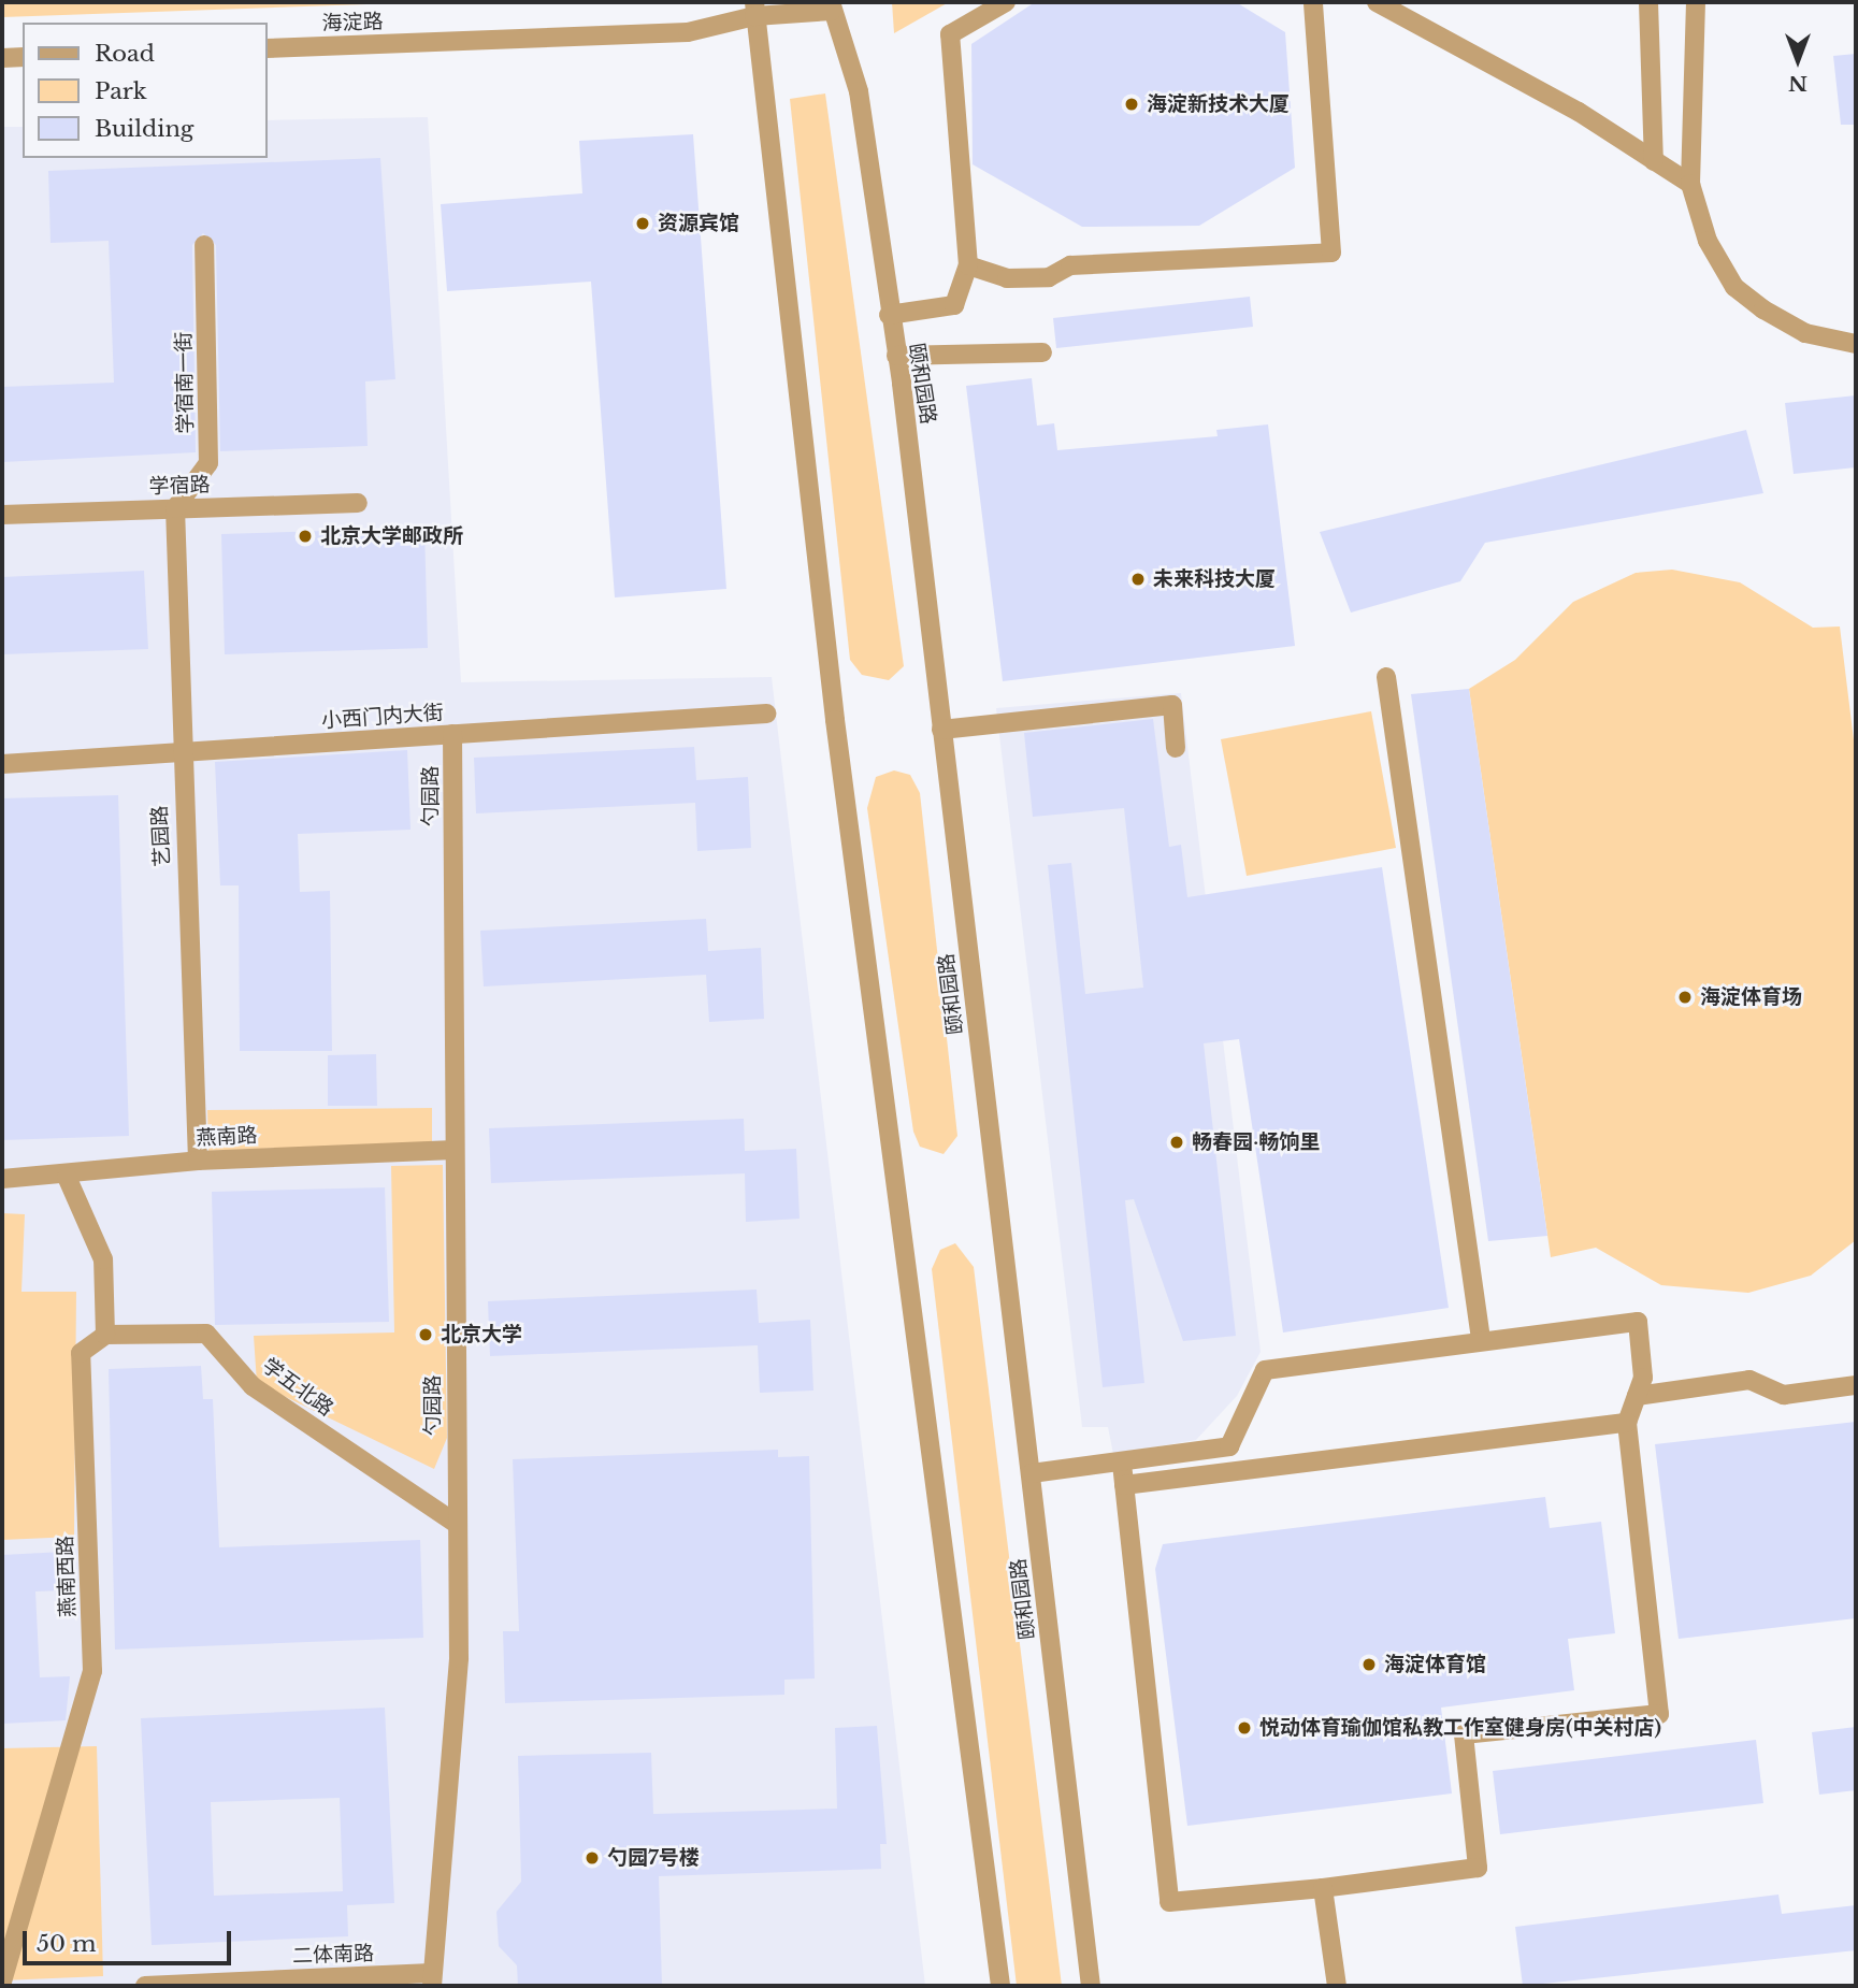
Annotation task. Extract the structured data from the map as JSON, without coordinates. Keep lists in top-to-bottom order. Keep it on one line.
{"streets":{"street":["海淀路","学宿南一街","颐和园路","学宿路","小西门内大街","勺园路","艺园路","燕南路","学五北路","燕南西路","二体南路"]},"crossings":[["海淀路","颐和园路"],["学宿南一街","学宿路"],["学宿南一街","艺园路"],["学宿路","艺园路"],["小西门内大街","勺园路"],["小西门内大街","艺园路"],["勺园路","燕南路"],["勺园路","学五北路"],["勺园路","二体南路"],["艺园路","燕南路"],["学五北路","燕南西路"]],"places":["海淀新技术大厦","资源宾馆","北京大学邮政所","未来科技大厦","海淀体育场","畅春园·畅饷里","北京大学","海淀体育馆","悦动体育瑜伽馆私教工作室健身房(中关村店)","勺园7号楼"],"legend":["Road","Park","Building"],"scale_bar":"50 m","north":"bottom"}
